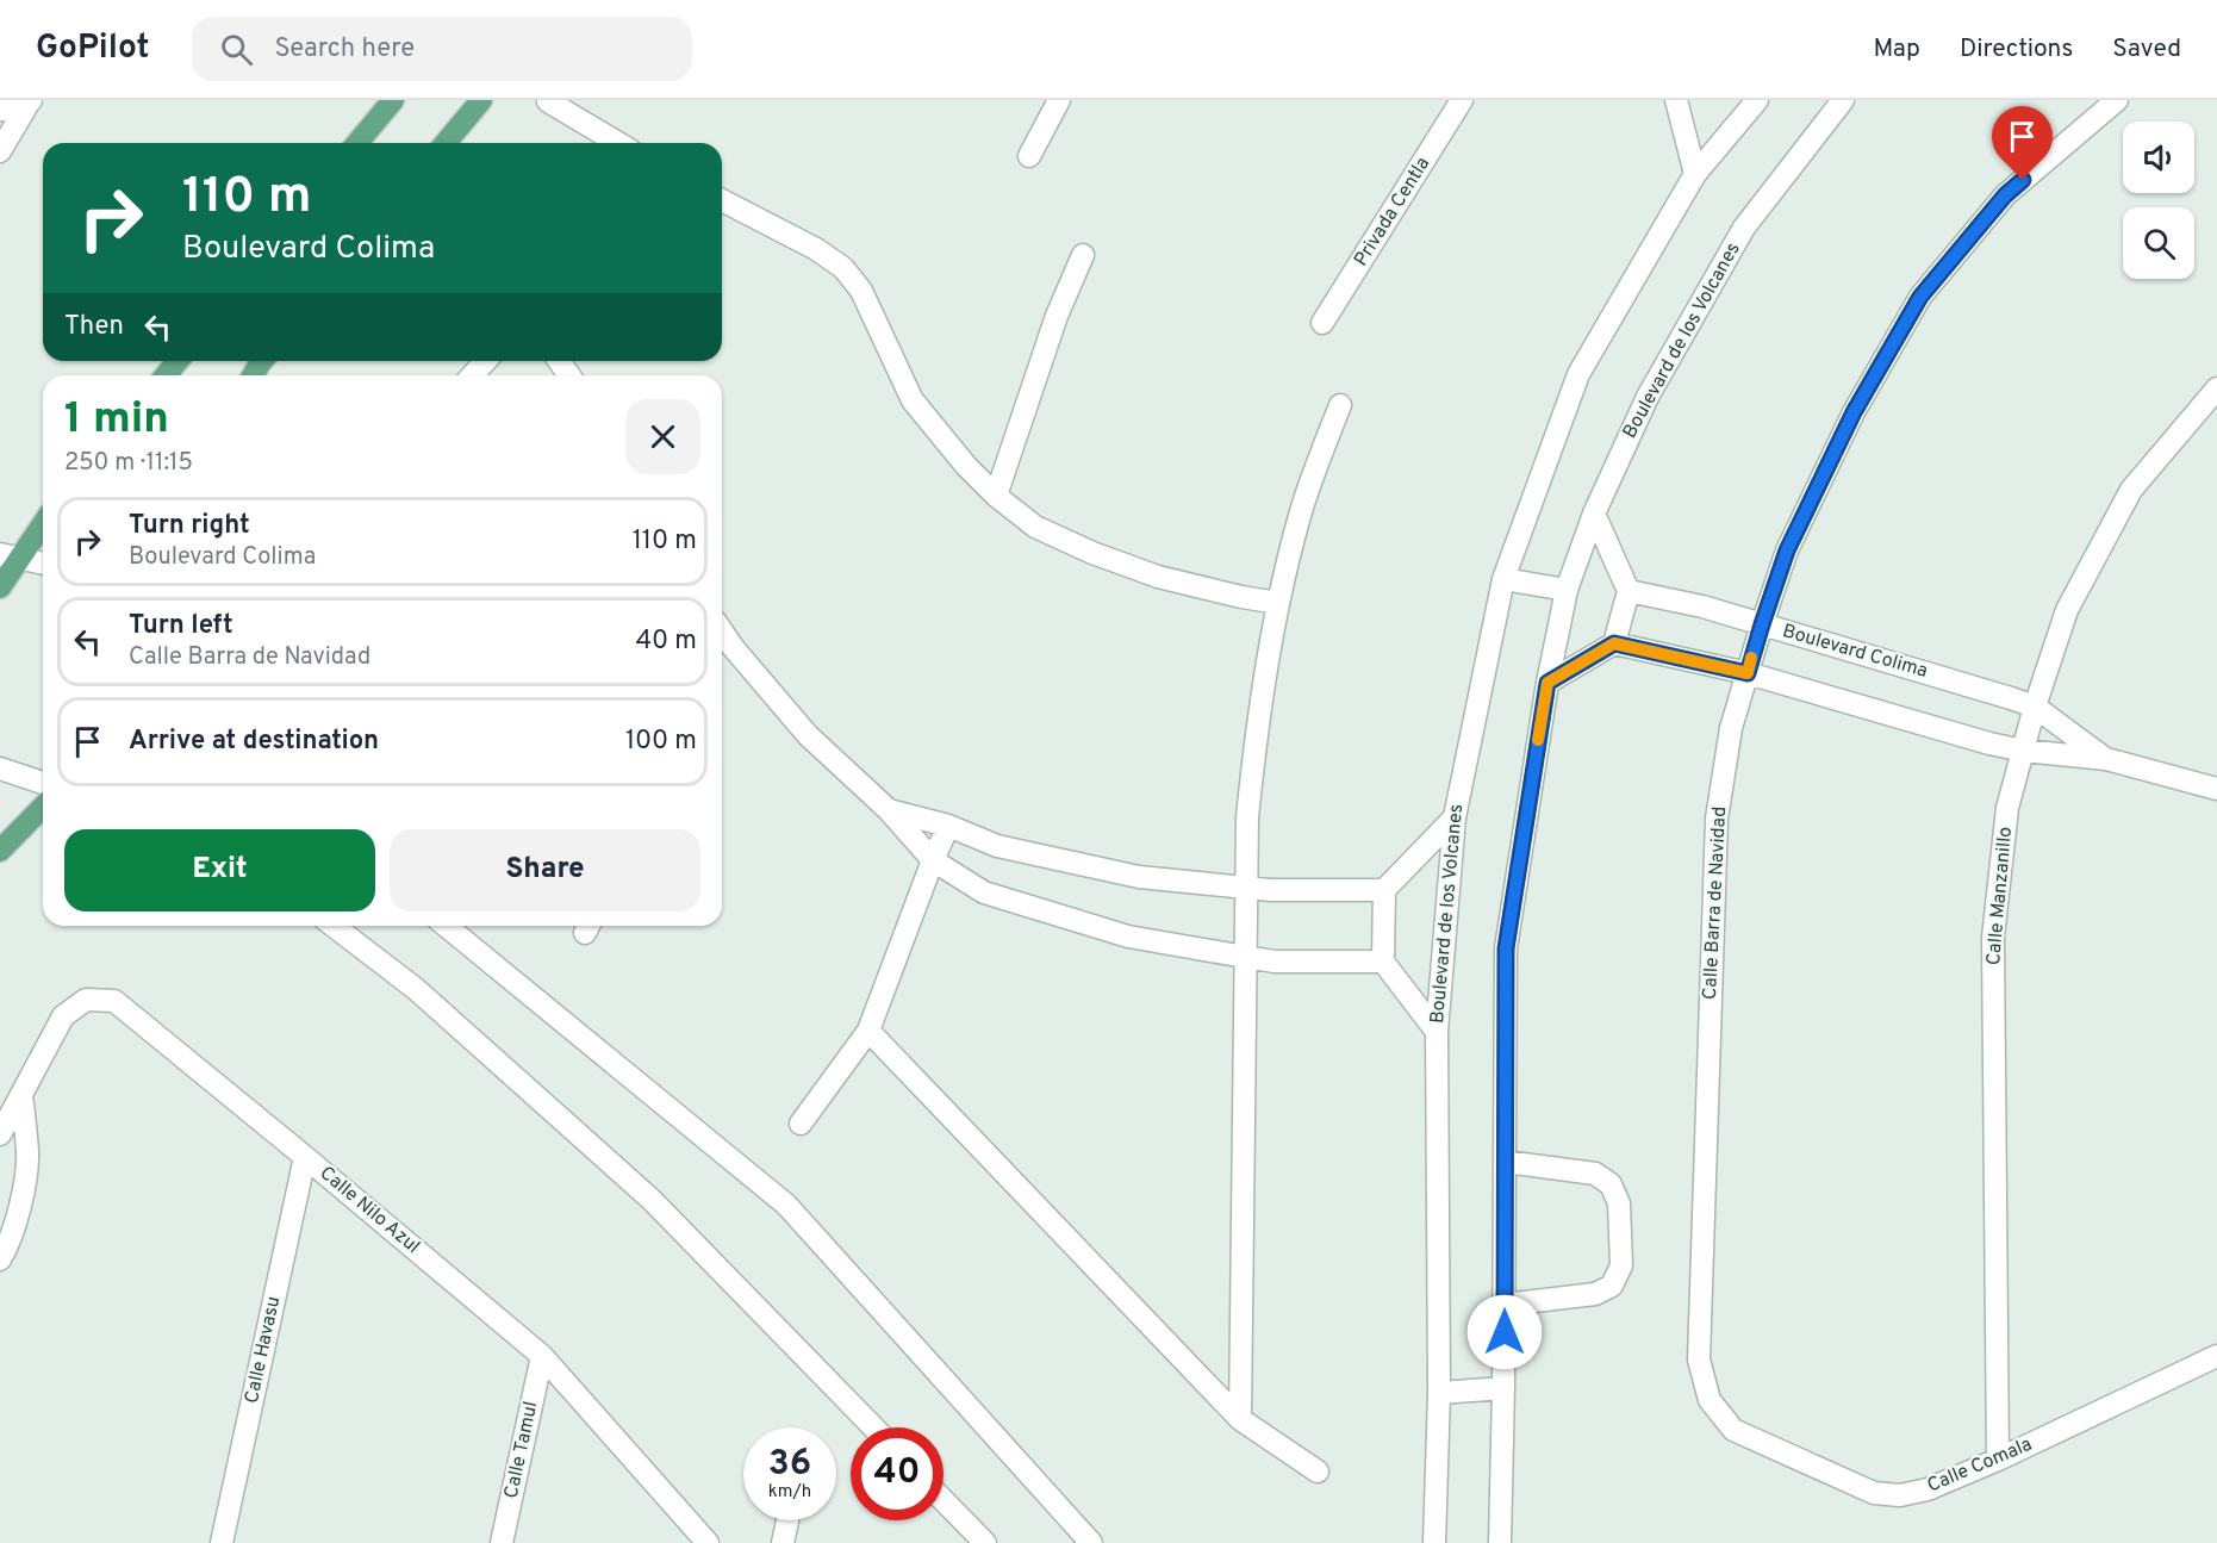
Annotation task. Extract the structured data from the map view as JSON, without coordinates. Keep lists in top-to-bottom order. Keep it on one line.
{"streets":{"street":["Privada Centla","Boulevard de los Volcanes","Boulevard Colima","Calle Manzanillo","Calle Barra de Navidad","Calle Nilo Azul","Calle Havasu","Calle Tamul","Calle Comala"]},"crossings":[["Boulevard Colima","Calle Manzanillo"],["Boulevard Colima","Calle Barra de Navidad"],["Calle Manzanillo","Calle Comala"],["Calle Barra de Navidad","Calle Comala"],["Calle Nilo Azul","Calle Havasu"],["Calle Nilo Azul","Calle Tamul"]],"page":{"header":"GoPilot","search":"Search here","nav":["Map","Directions","Saved"],"turn":["110 m","Boulevard Colima"],"then":"Then","heading":["1 min","250 m · 11:15"],"list":[{"name":"Turn right","note":"Boulevard Colima","value":"110 m"},{"name":"Turn left","note":"Calle Barra de Navidad","value":"40 m"},{"name":"Arrive at destination","value":"100 m"}],"buttons":["Exit","Share"],"speed":"36 km/h","limit":"40"}}
